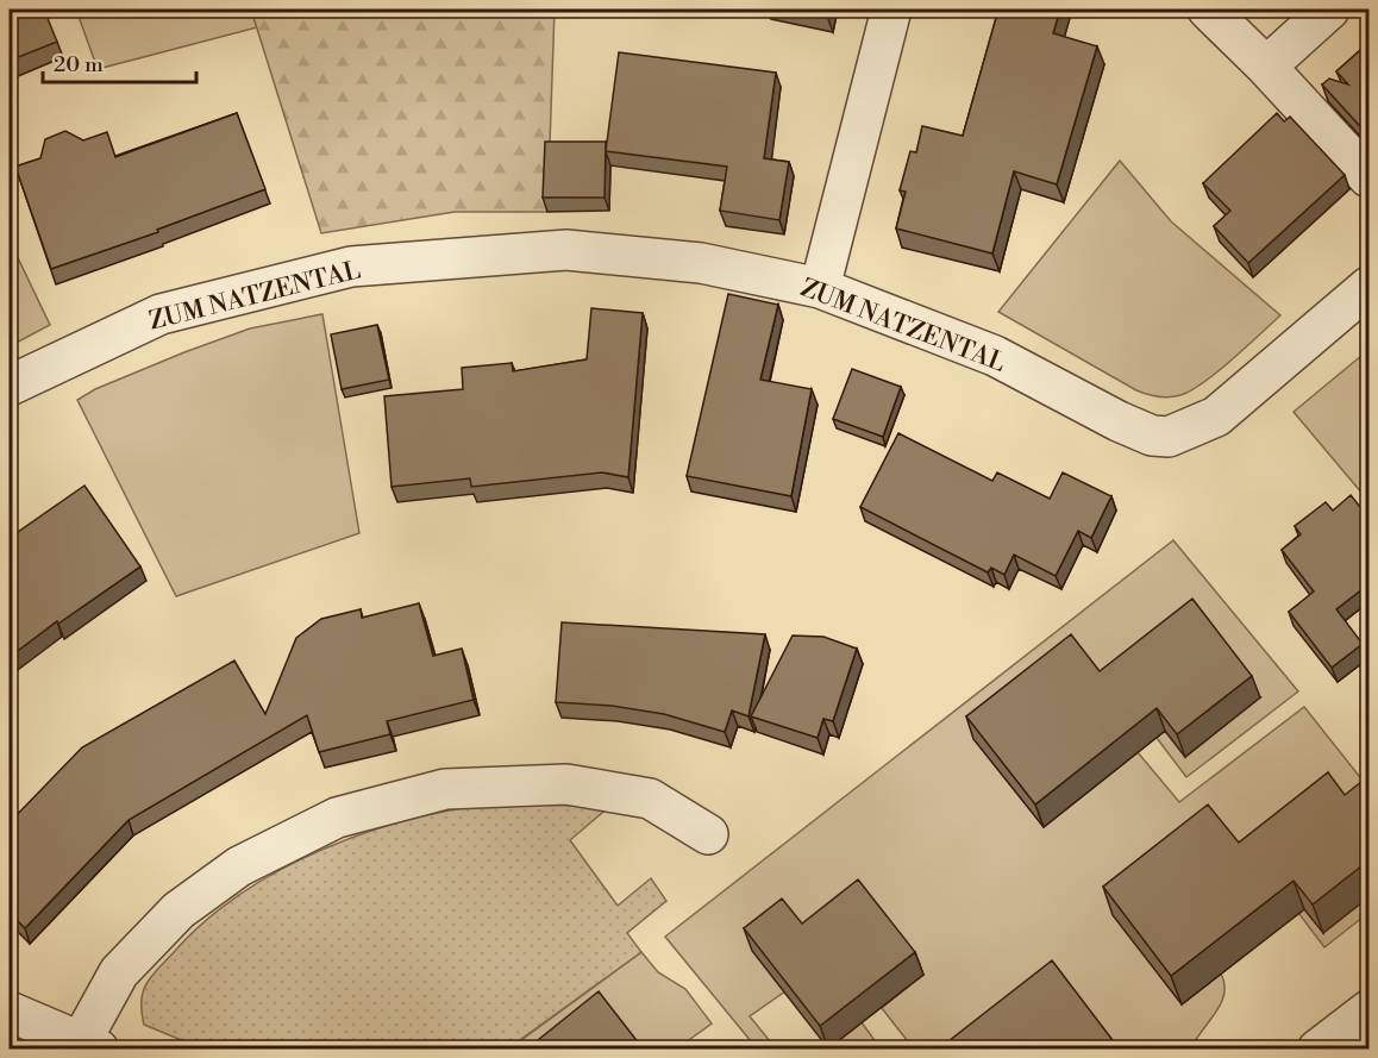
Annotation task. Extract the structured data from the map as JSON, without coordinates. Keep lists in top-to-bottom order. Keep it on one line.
{"streets":{"street":["ZUM NATZENTAL"]},"scale_bar":"20 m"}
